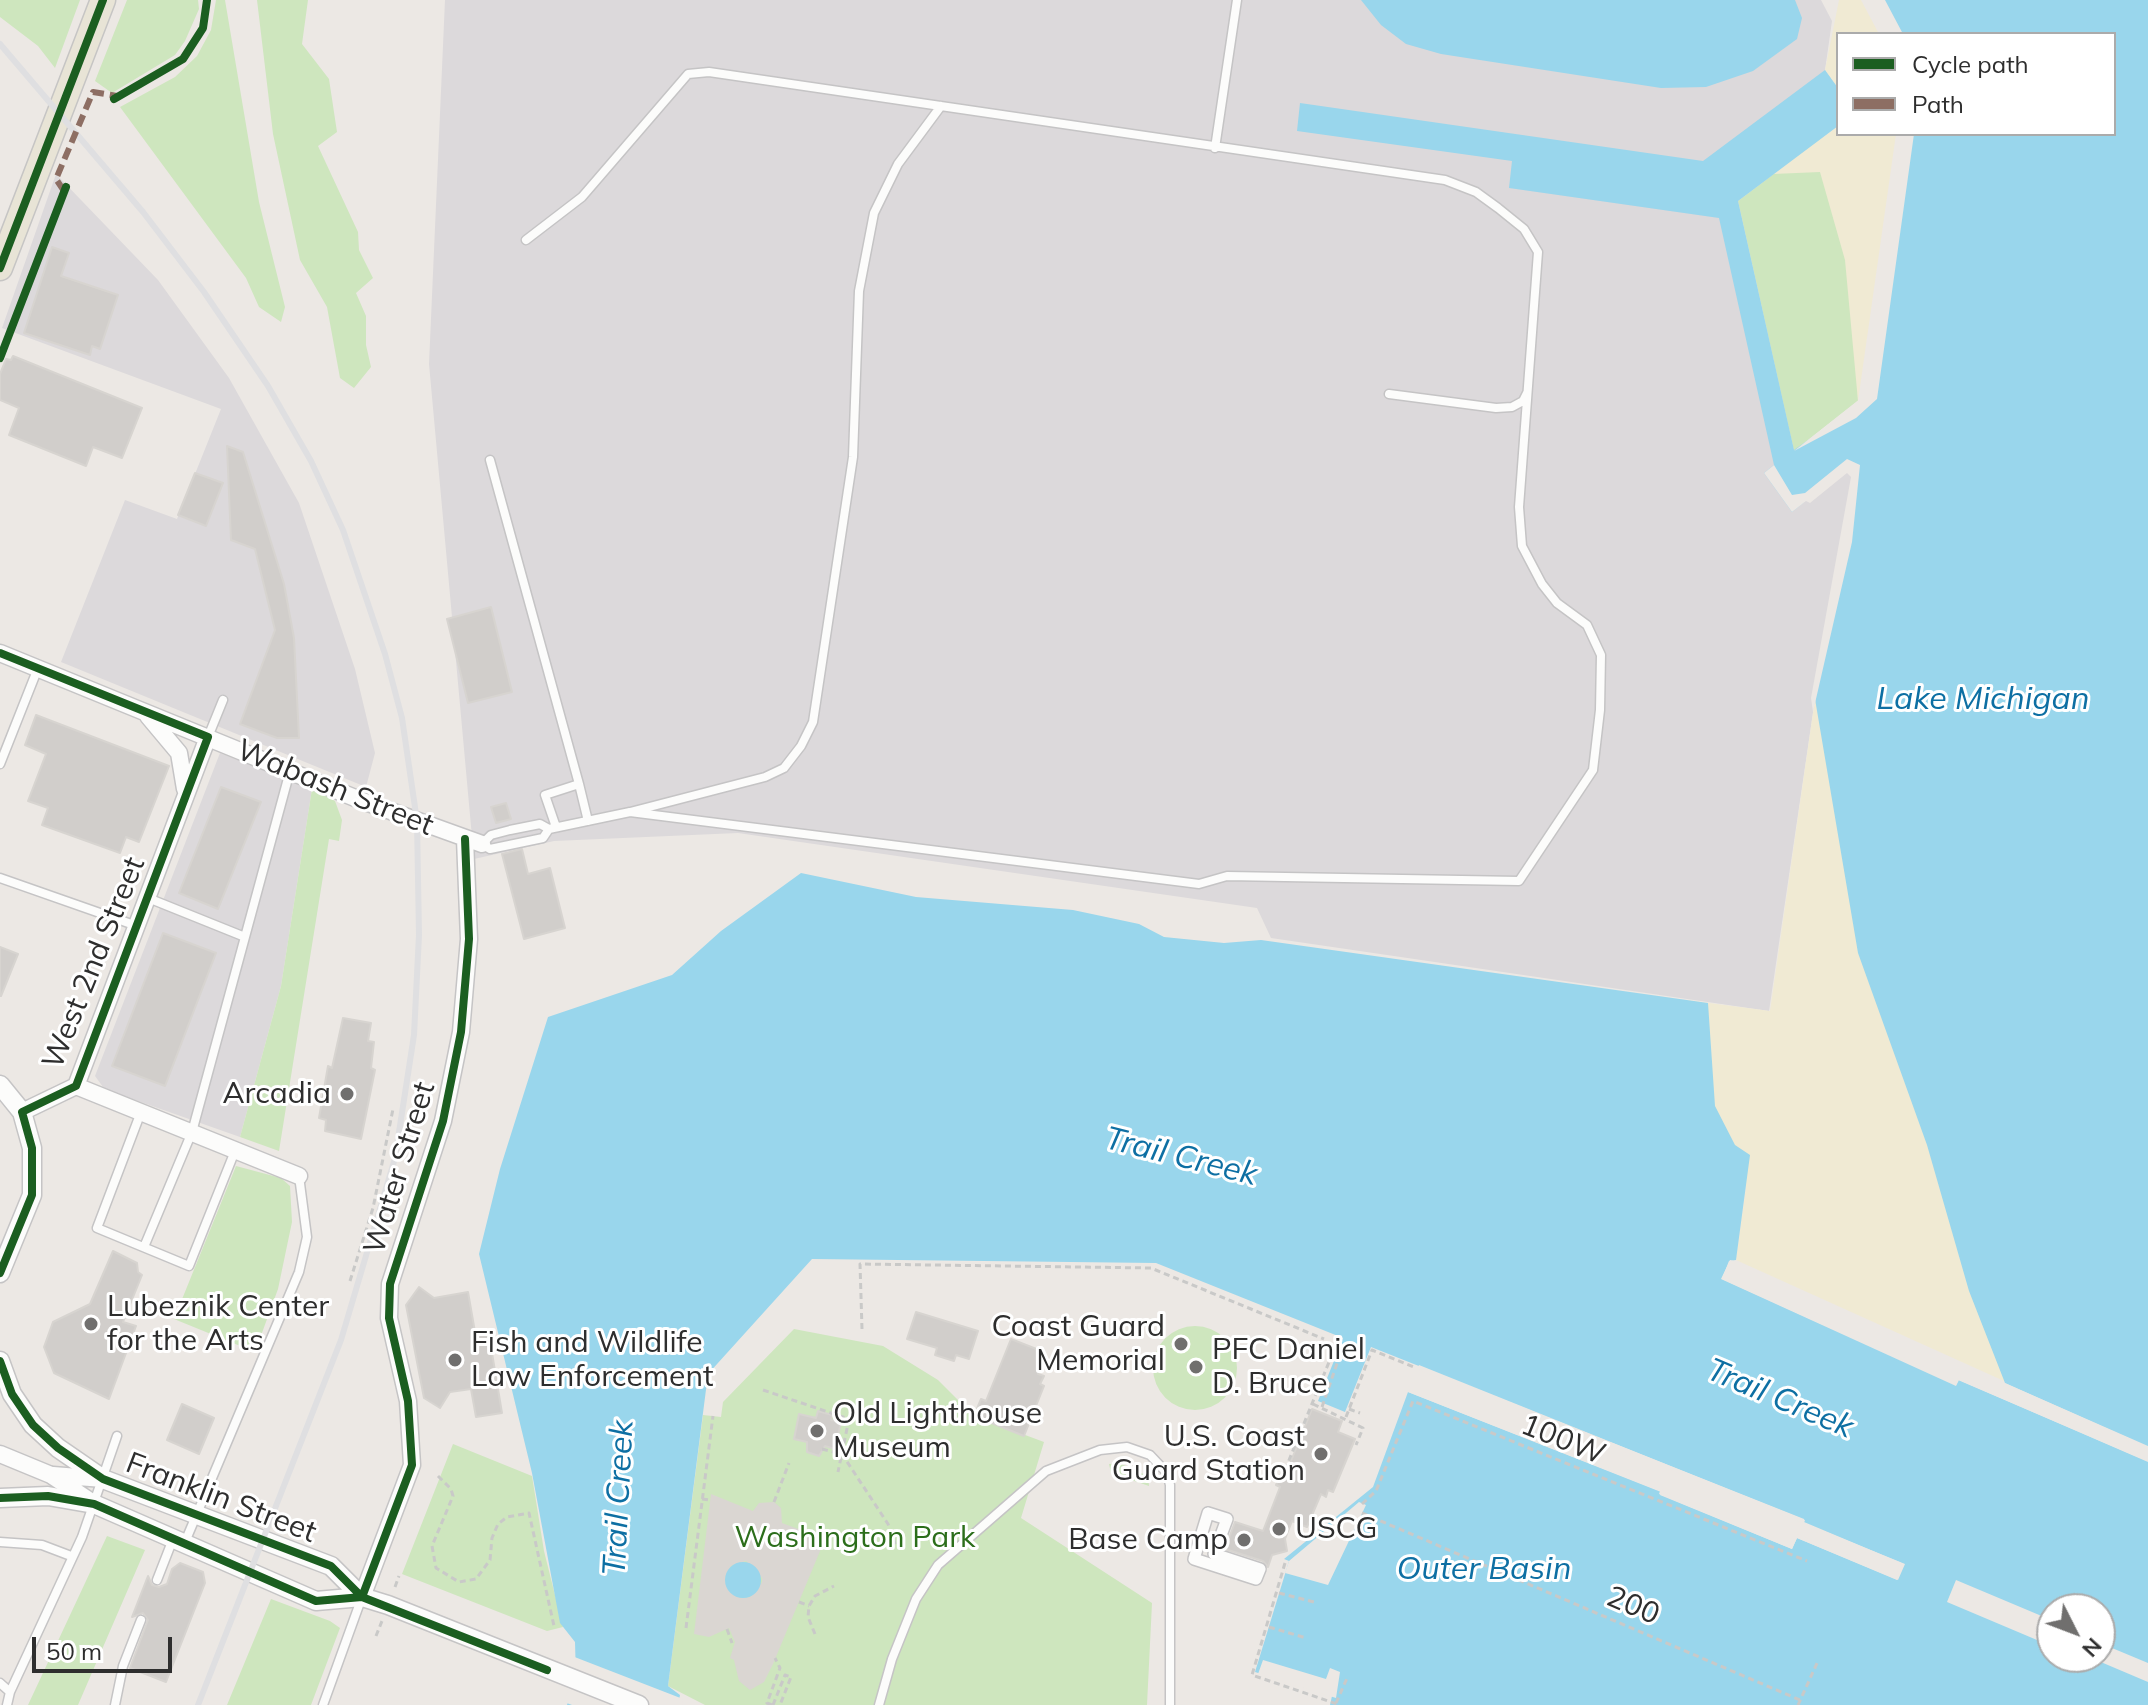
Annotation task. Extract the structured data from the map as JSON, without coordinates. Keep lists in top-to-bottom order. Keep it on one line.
{"streets":{"street":["Wabash Street","West 2nd Street","Water Street","Franklin Street"],"path":["100W","200"]},"crossings":[["Wabash Street","West 2nd Street"],["Wabash Street","Water Street"],["Water Street","Franklin Street"]],"water":["Lake Michigan","Trail Creek","Outer Basin"],"parks":["Washington Park"],"places":["Arcadia","Lubeznik Center for the Arts","Coast Guard Memorial","Fish and Wildlife Law Enforcement","PFC Daniel D. Bruce","Old Lighthouse Museum","U.S. Coast Guard Station","USCG","Base Camp"],"legend":["Cycle path","Path"],"scale_bar":"50 m","north":"bottom right"}
